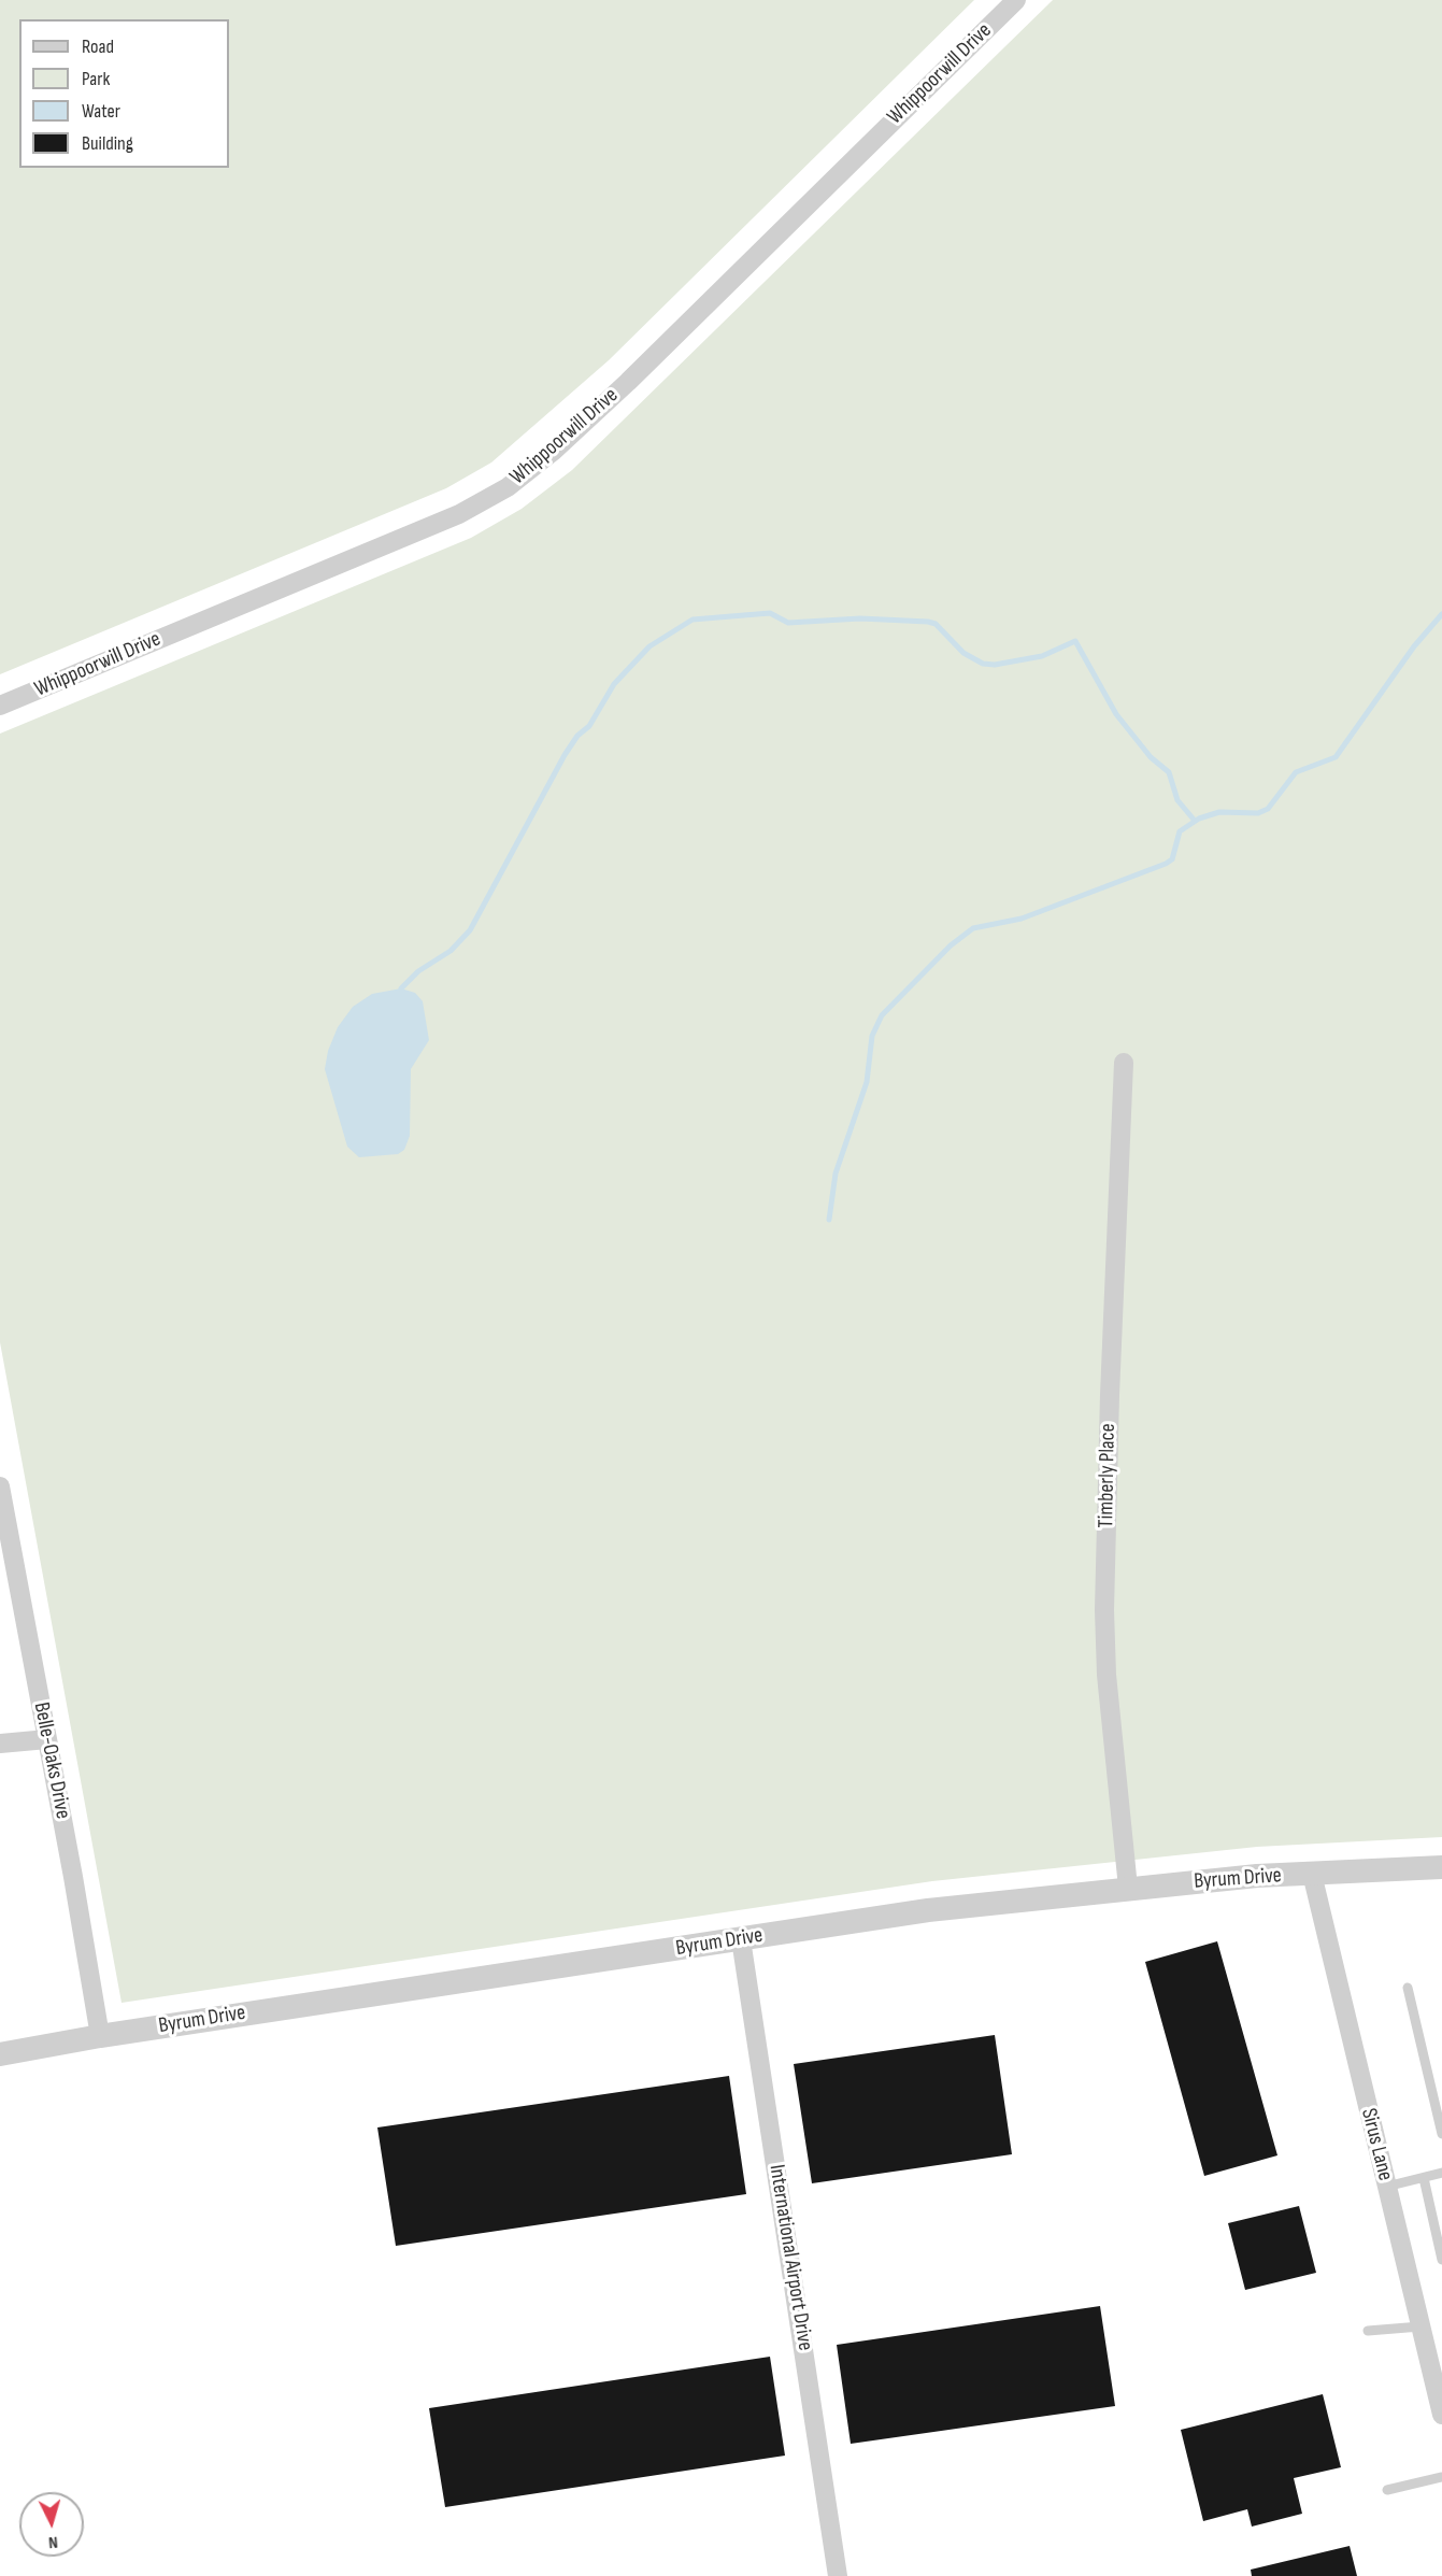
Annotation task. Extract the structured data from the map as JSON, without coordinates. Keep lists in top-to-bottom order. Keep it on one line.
{"streets":{"street":["Whippoorwill Drive","Timberly Place","Belle-Oaks Drive","Byrum Drive","Sirus Lane","International Airport Drive"]},"crossings":[["Timberly Place","Byrum Drive"],["Belle-Oaks Drive","Byrum Drive"],["Byrum Drive","Sirus Lane"],["Byrum Drive","International Airport Drive"]],"legend":["Road","Park","Water","Building"],"north":"bottom"}
